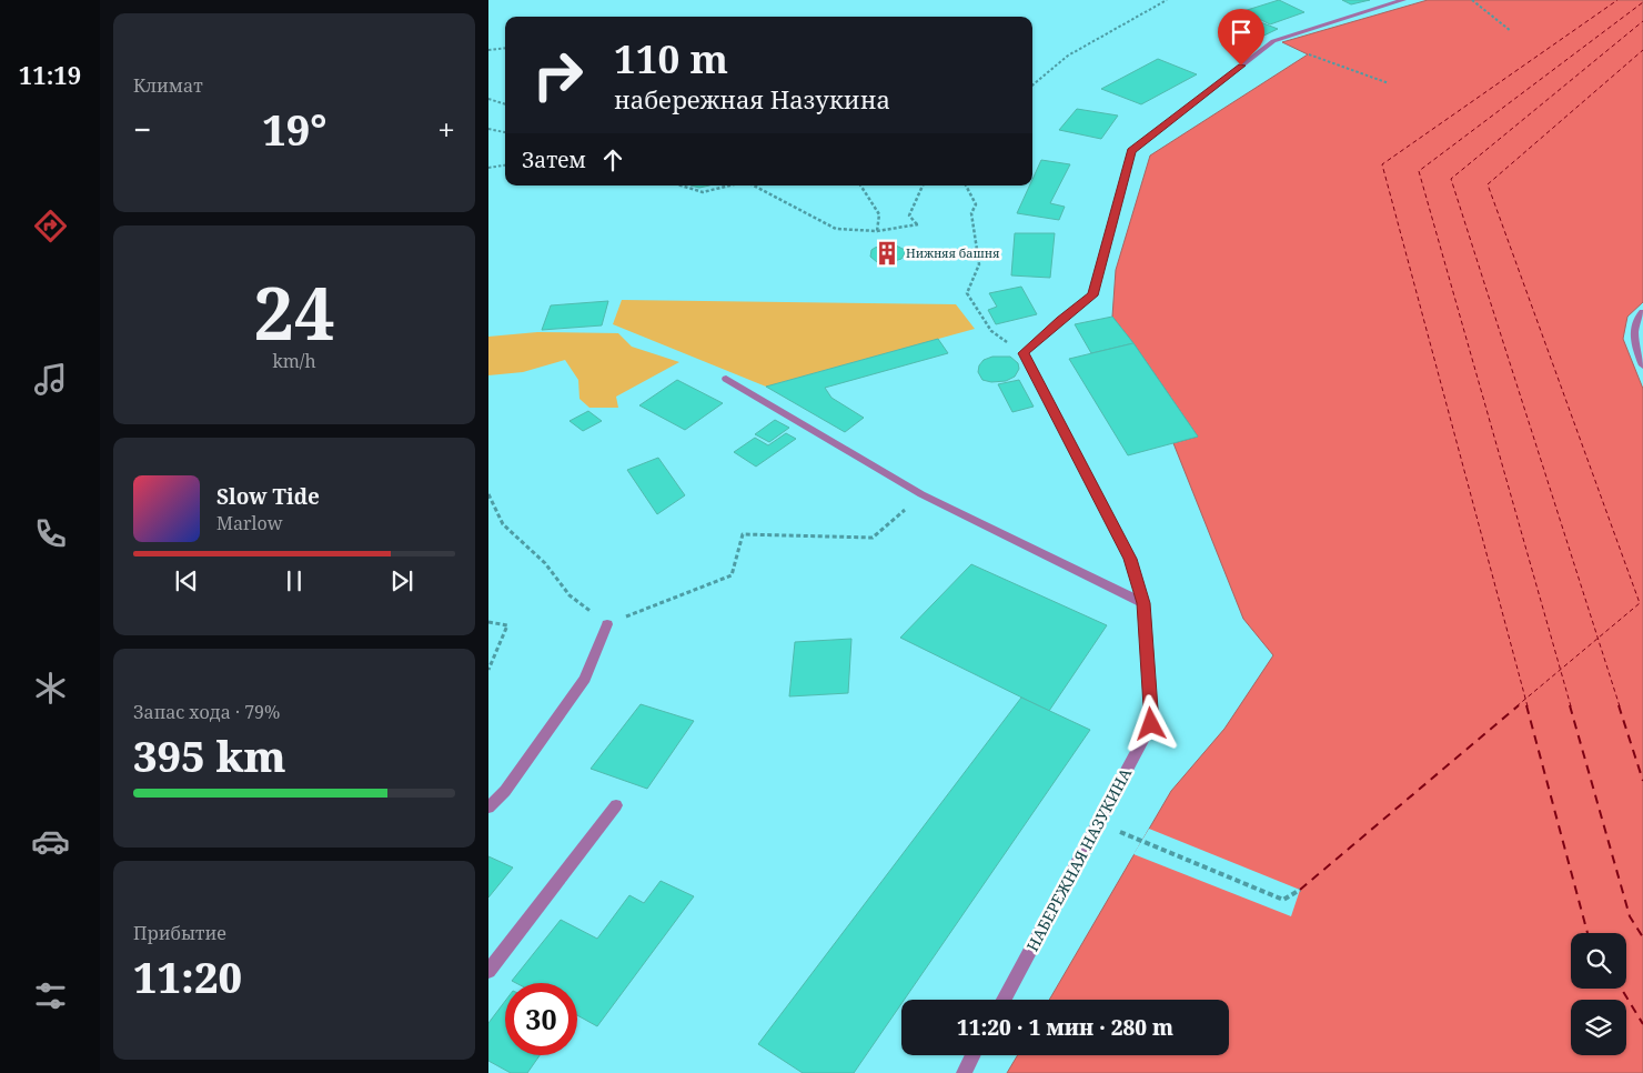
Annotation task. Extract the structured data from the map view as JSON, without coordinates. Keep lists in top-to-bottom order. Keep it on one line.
{"streets":{"street":["НАБЕРЕЖНАЯ НАЗУКИНА"]},"places":{"building":["Нижняя башня"]},"page":{"tabs":"11:19","tile":["Климат",["24","km/h"],["Запас хода · 79%","395 km"],["Прибытие","11:20"]],"turn":["110 m","набережная Назукина"],"heat":["−","19°","+"],"then":"Затем","song":["Slow Tide","Marlow"],"limit":"30","trip":"11:20 · 1 мин · 280 m"}}
